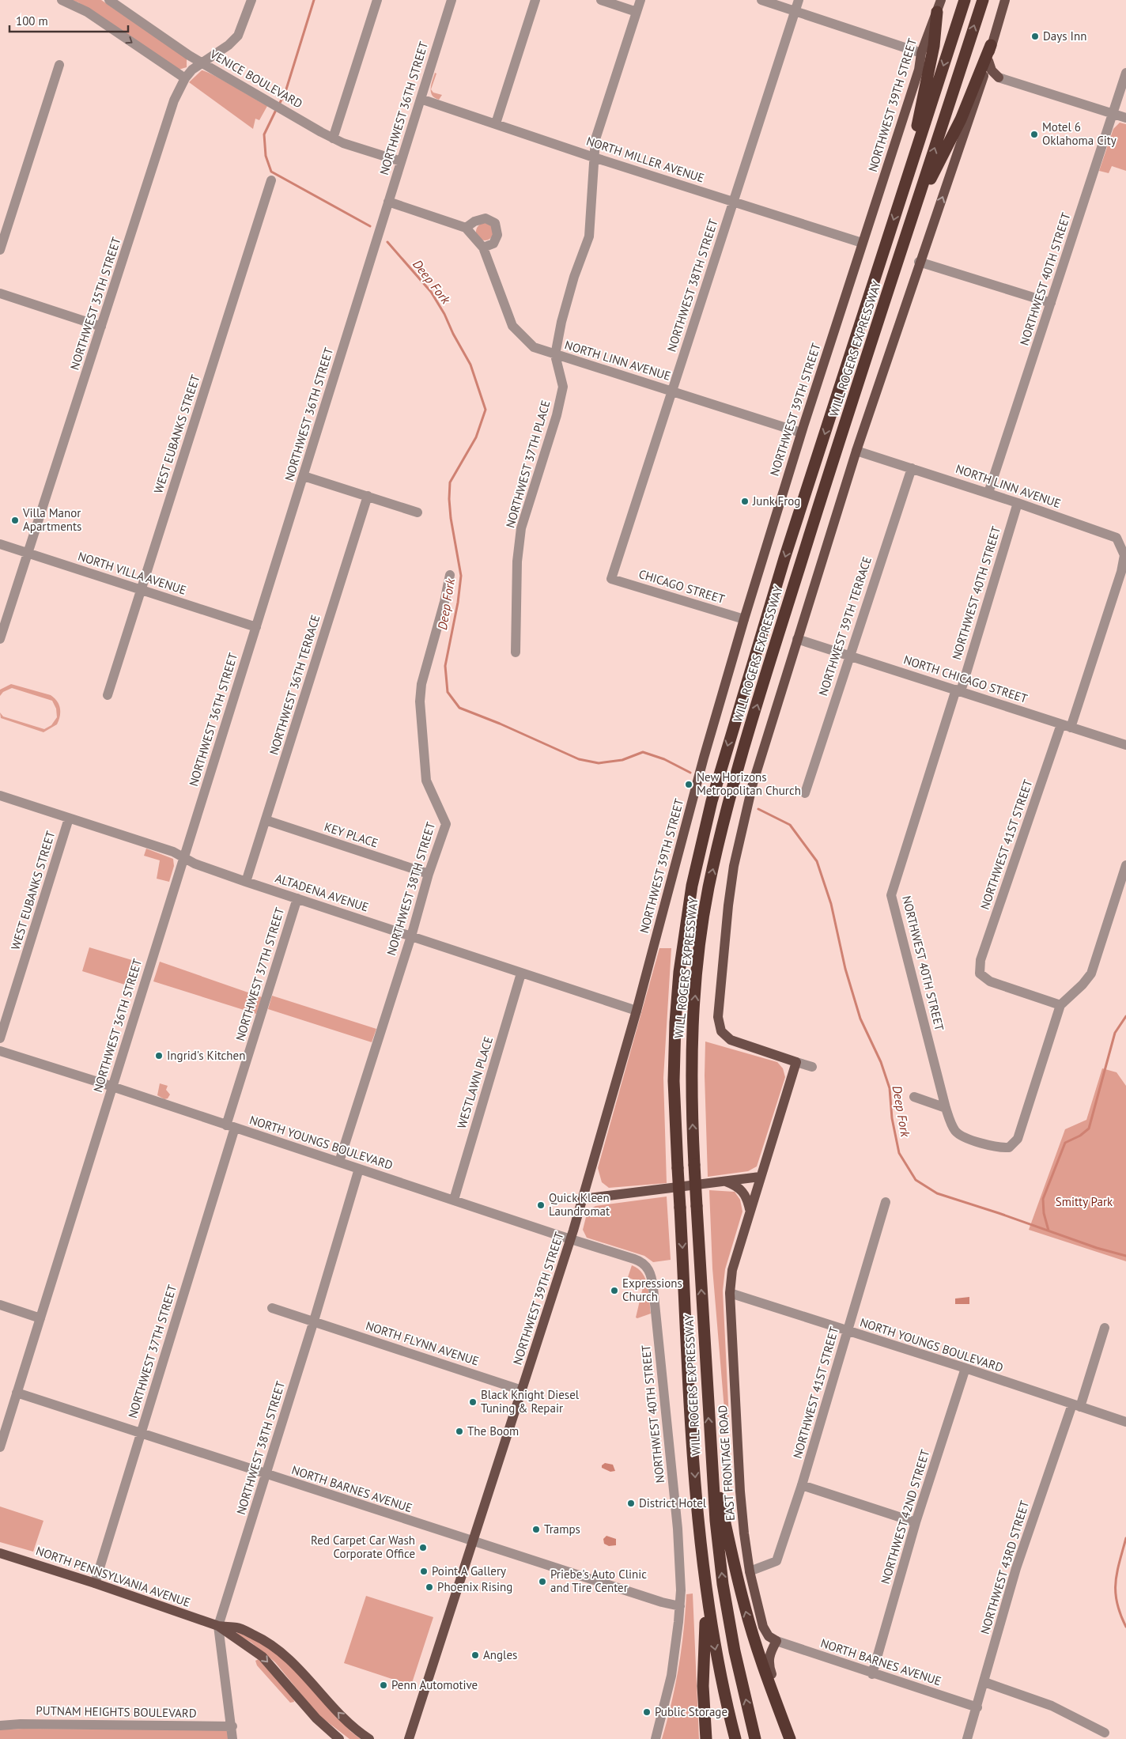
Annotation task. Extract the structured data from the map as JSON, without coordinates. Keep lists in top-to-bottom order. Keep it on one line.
{"streets":{"highway":["WILL ROGERS EXPRESSWAY"],"main road":["NORTHWEST 39TH STREET","EAST FRONTAGE ROAD","NORTH PENNSYLVANIA AVENUE"],"street":["VENICE BOULEVARD","NORTHWEST 36TH STREET","NORTH MILLER AVENUE","NORTHWEST 40TH STREET","NORTHWEST 38TH STREET","NORTHWEST 35TH STREET","NORTH LINN AVENUE","WEST EUBANKS STREET","NORTHWEST 37TH PLACE","NORTH VILLA AVENUE","CHICAGO STREET","NORTHWEST 39TH TERRACE","NORTH CHICAGO STREET","NORTHWEST 36TH TERRACE","KEY PLACE","NORTHWEST 41ST STREET","ALTADENA AVENUE","NORTHWEST 37TH STREET","WESTLAWN PLACE","NORTH YOUNGS BOULEVARD","NORTH FLYNN AVENUE","NORTH BARNES AVENUE","NORTHWEST 42ND STREET","NORTHWEST 43RD STREET","PUTNAM HEIGHTS BOULEVARD"]},"crossings":[["VENICE BOULEVARD","NORTHWEST 36TH STREET"],["VENICE BOULEVARD","NORTHWEST 35TH STREET"],["NORTHWEST 39TH STREET","NORTH MILLER AVENUE"],["NORTHWEST 39TH STREET","NORTH LINN AVENUE"],["NORTHWEST 39TH STREET","CHICAGO STREET"],["NORTHWEST 39TH STREET","ALTADENA AVENUE"],["NORTHWEST 39TH STREET","NORTH YOUNGS BOULEVARD"],["NORTHWEST 39TH STREET","NORTH FLYNN AVENUE"],["NORTHWEST 39TH STREET","NORTH BARNES AVENUE"],["NORTHWEST 36TH STREET","NORTH MILLER AVENUE"],["NORTHWEST 36TH STREET","NORTH VILLA AVENUE"],["NORTHWEST 36TH STREET","ALTADENA AVENUE"],["NORTHWEST 36TH STREET","NORTH YOUNGS BOULEVARD"],["NORTHWEST 36TH STREET","NORTH BARNES AVENUE"],["NORTH MILLER AVENUE","NORTHWEST 38TH STREET"],["NORTHWEST 40TH STREET","NORTH LINN AVENUE"],["NORTHWEST 40TH STREET","NORTH CHICAGO STREET"],["NORTHWEST 40TH STREET","NORTH YOUNGS BOULEVARD"],["NORTHWEST 40TH STREET","NORTH BARNES AVENUE"],["NORTHWEST 38TH STREET","NORTH LINN AVENUE"],["NORTHWEST 38TH STREET","CHICAGO STREET"],["NORTHWEST 38TH STREET","KEY PLACE"],["NORTHWEST 38TH STREET","ALTADENA AVENUE"],["NORTHWEST 38TH STREET","NORTH YOUNGS BOULEVARD"],["NORTHWEST 38TH STREET","NORTH FLYNN AVENUE"],["NORTHWEST 38TH STREET","NORTH BARNES AVENUE"],["NORTHWEST 38TH STREET","NORTH PENNSYLVANIA AVENUE"],["NORTHWEST 38TH STREET","PUTNAM HEIGHTS BOULEVARD"],["NORTHWEST 35TH STREET","NORTH VILLA AVENUE"],["NORTH LINN AVENUE","NORTHWEST 37TH PLACE"],["NORTH LINN AVENUE","NORTHWEST 39TH TERRACE"],["NORTH LINN AVENUE","NORTHWEST 41ST STREET"],["WEST EUBANKS STREET","NORTH VILLA AVENUE"],["WEST EUBANKS STREET","ALTADENA AVENUE"],["NORTHWEST 39TH TERRACE","NORTH CHICAGO STREET"],["NORTH CHICAGO STREET","NORTHWEST 41ST STREET"],["NORTHWEST 36TH TERRACE","KEY PLACE"],["NORTHWEST 36TH TERRACE","ALTADENA AVENUE"],["NORTHWEST 41ST STREET","NORTH YOUNGS BOULEVARD"],["NORTHWEST 41ST STREET","EAST FRONTAGE ROAD"],["ALTADENA AVENUE","NORTHWEST 37TH STREET"],["ALTADENA AVENUE","WESTLAWN PLACE"],["NORTHWEST 37TH STREET","NORTH YOUNGS BOULEVARD"],["NORTHWEST 37TH STREET","NORTH BARNES AVENUE"],["NORTHWEST 37TH STREET","NORTH PENNSYLVANIA AVENUE"],["WESTLAWN PLACE","NORTH YOUNGS BOULEVARD"],["NORTH YOUNGS BOULEVARD","EAST FRONTAGE ROAD"],["NORTH YOUNGS BOULEVARD","NORTHWEST 42ND STREET"],["NORTH YOUNGS BOULEVARD","NORTHWEST 43RD STREET"],["EAST FRONTAGE ROAD","NORTH BARNES AVENUE"],["NORTH BARNES AVENUE","NORTHWEST 42ND STREET"],["NORTH BARNES AVENUE","NORTHWEST 43RD STREET"]],"water":["Deep Fork"],"parks":["Smitty Park"],"places":["Days Inn","Motel 6 Oklahoma City","Junk Frog","Villa Manor Apartments","New Horizons Metropolitan Church","Ingrid's Kitchen","Quick Kleen Laundromat","Expressions Church","Black Knight Diesel Tuning & Repair","The Boom","District Hotel","Tramps","Red Carpet Car Wash Corporate Office","Point A Gallery","Priebe's Auto Clinic and Tire Center","Phoenix Rising","Angles","Penn Automotive","Public Storage"],"scale_bar":"100 m"}
